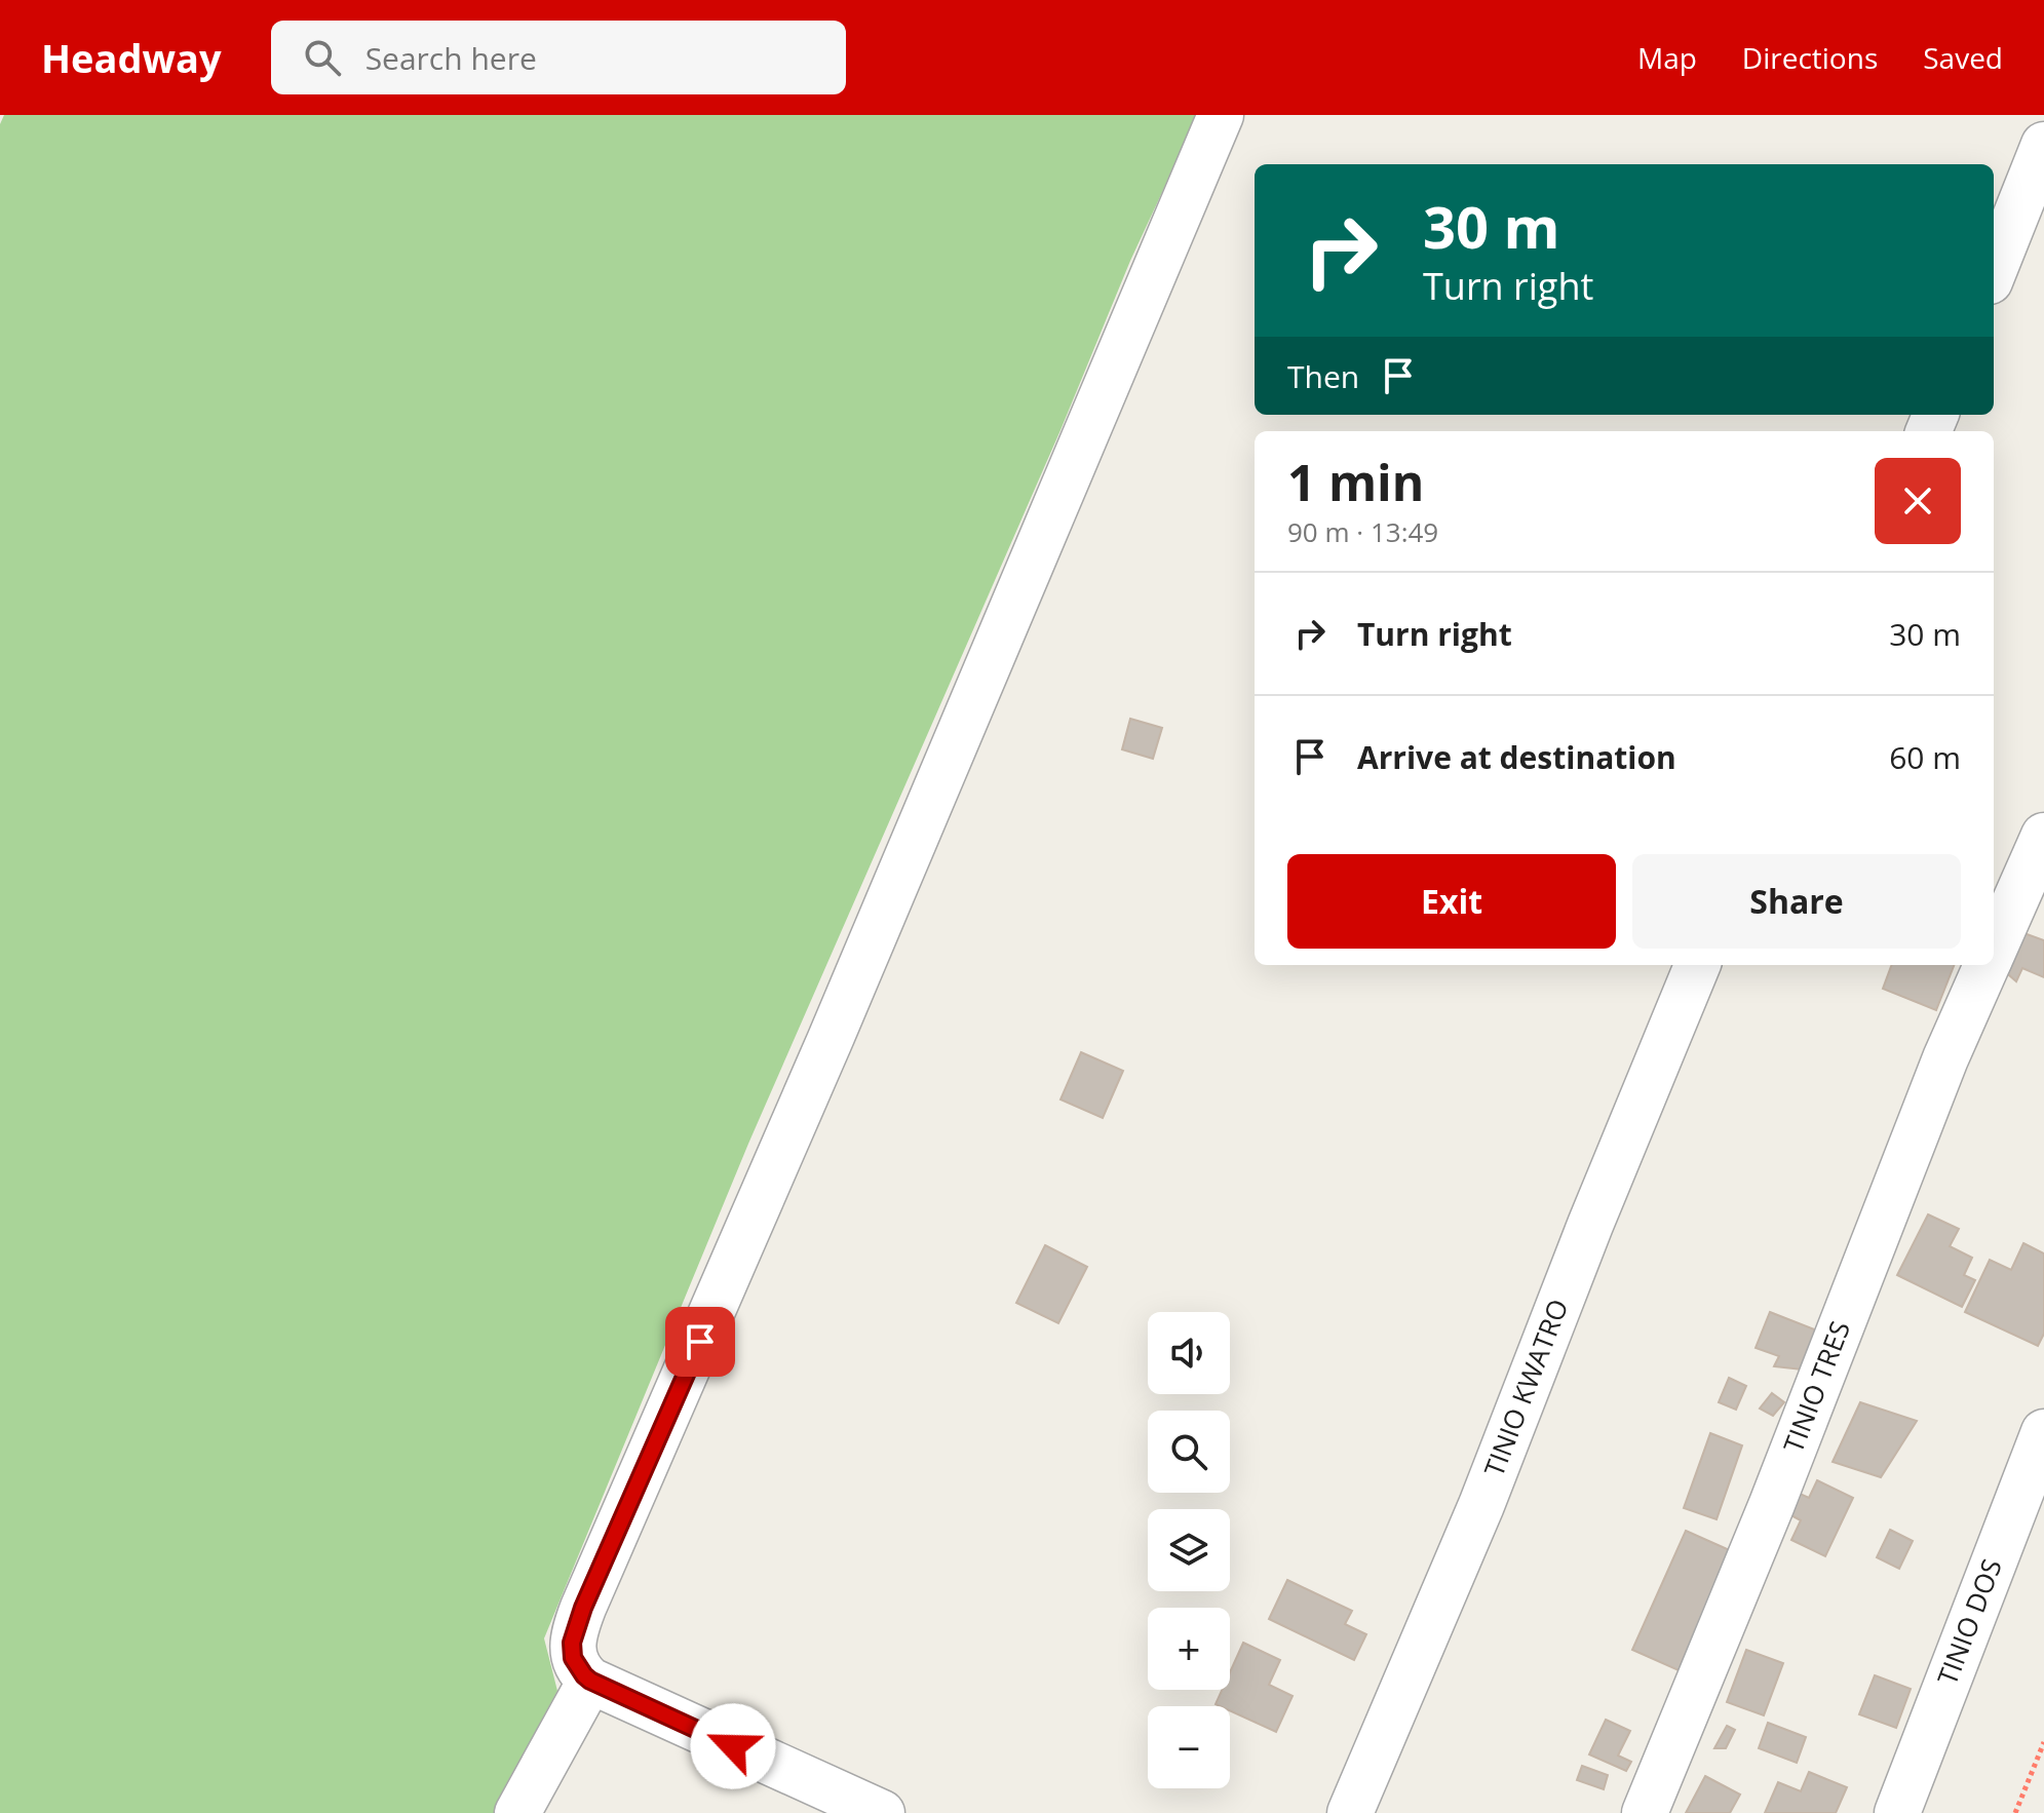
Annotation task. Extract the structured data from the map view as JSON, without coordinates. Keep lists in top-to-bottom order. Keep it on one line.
{"streets":{"street":["TINIO TRES","TINIO KWATRO","TINIO DOS"]},"page":{"header":"Headway","search":"Search here","nav":["Map","Directions","Saved"],"turn":["30 m","Turn right"],"then":"Then","heading":["1 min","90 m · 13:49"],"list":[{"name":"Turn right","value":"30 m"},{"name":"Arrive at destination","value":"60 m"}],"buttons":["Exit","Share"],"map_buttons":["+","−"]}}
